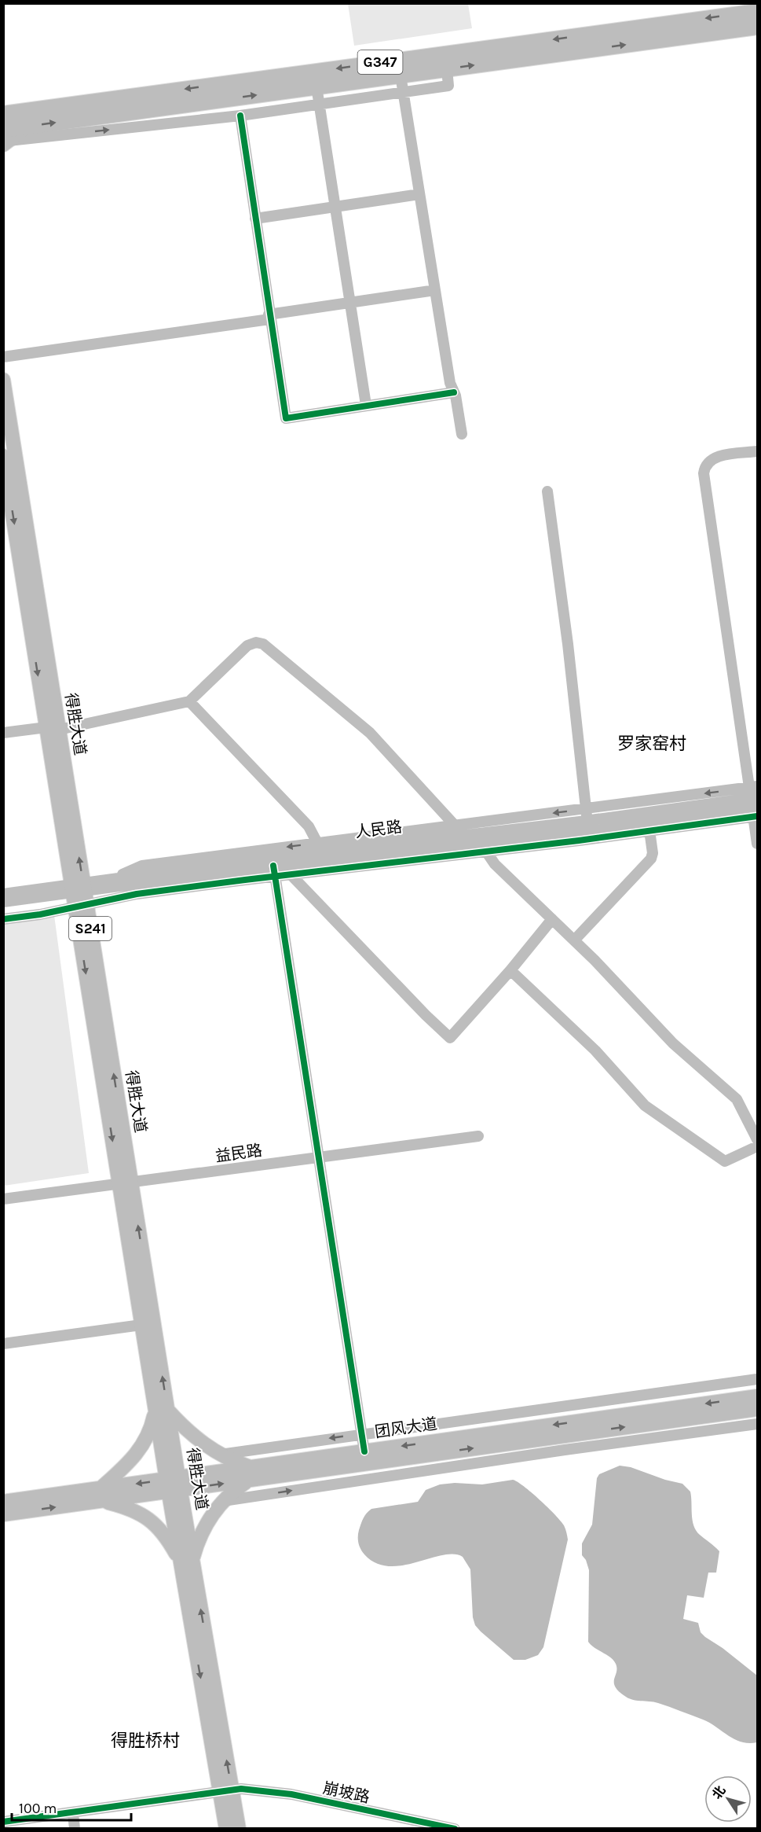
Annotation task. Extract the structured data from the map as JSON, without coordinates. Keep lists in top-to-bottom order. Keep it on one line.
{"streets":{"highway":["G347"],"main road":["得胜大道","S241","团风大道"],"street":["人民路","益民路","崩坡路"]},"crossings":[["得胜大道","人民路"],["得胜大道","益民路"],["得胜大道","团风大道"],["得胜大道","崩坡路"]],"districts":["罗家窑村","得胜桥村"],"scale_bar":"100 m","north":"top left"}
